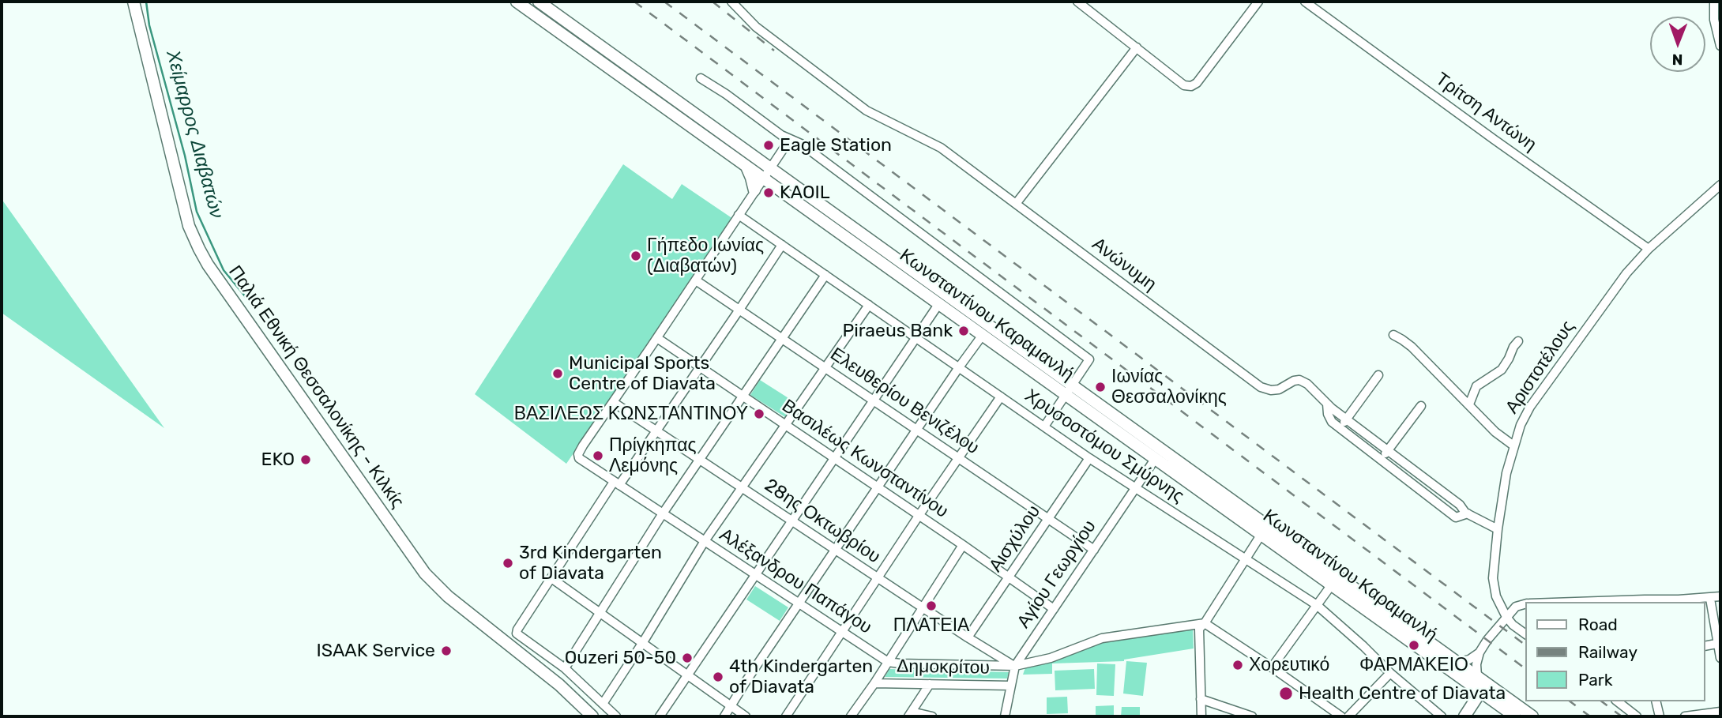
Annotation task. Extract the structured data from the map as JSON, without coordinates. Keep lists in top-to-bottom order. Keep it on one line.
{"streets":{"main road":["Κωνσταντίνου Καραμανλή","Παλιά Εθνική Θεσσαλονίκης - Κιλκίς"],"street":["Τρίτση Αντώνη","Ανώνυμη","Αριστοτέλους","Ελευθερίου Βενιζέλου","Χρυσοστόμου Σμύρνης","Βασιλέως Κωνσταντίνου","28ης Οκτωβρίου","Αισχύλου","Αγίου Γεωργίου","Αλέξανδρου Παπάγου","Δημοκρίτου"]},"crossings":[["Τρίτση Αντώνη","Αριστοτέλους"],["Ανώνυμη","Αριστοτέλους"],["Κωνσταντίνου Καραμανλή","Αγίου Γεωργίου"],["Ελευθερίου Βενιζέλου","Αισχύλου"],["Ελευθερίου Βενιζέλου","Αγίου Γεωργίου"],["Χρυσοστόμου Σμύρνης","Αισχύλου"],["Χρυσοστόμου Σμύρνης","Αγίου Γεωργίου"],["Βασιλέως Κωνσταντίνου","Αισχύλου"],["Βασιλέως Κωνσταντίνου","Αγίου Γεωργίου"],["28ης Οκτωβρίου","Αισχύλου"],["28ης Οκτωβρίου","Αγίου Γεωργίου"],["28ης Οκτωβρίου","Αλέξανδρου Παπάγου"],["Αγίου Γεωργίου","Αλέξανδρου Παπάγου"],["Αγίου Γεωργίου","Δημοκρίτου"]],"water":["Χείμαρρος Διαβατών"],"places":["Eagle Station","KAOIL","Γήπεδο Ιωνίας (Διαβατών)","Piraeus Bank","Municipal Sports Centre of Diavata","Ιωνίας Θεσσαλονίκης","ΒΑΣΙΛΕΩΣ ΚΩΝΣΤΑΝΤΙΝΟΥ","Πρίγκηπας Λεμόνης","EKO","3rd Kindergarten of Diavata","ΠΛΑΤΕΙΑ","ΦΑΡΜΑΚΕΙΟ","ISAAK Service","Ouzeri 50-50","Χορευτικό","4th Kindergarten of Diavata","Health Centre of Diavata"],"legend":["Road","Railway","Park"],"north":"bottom"}
